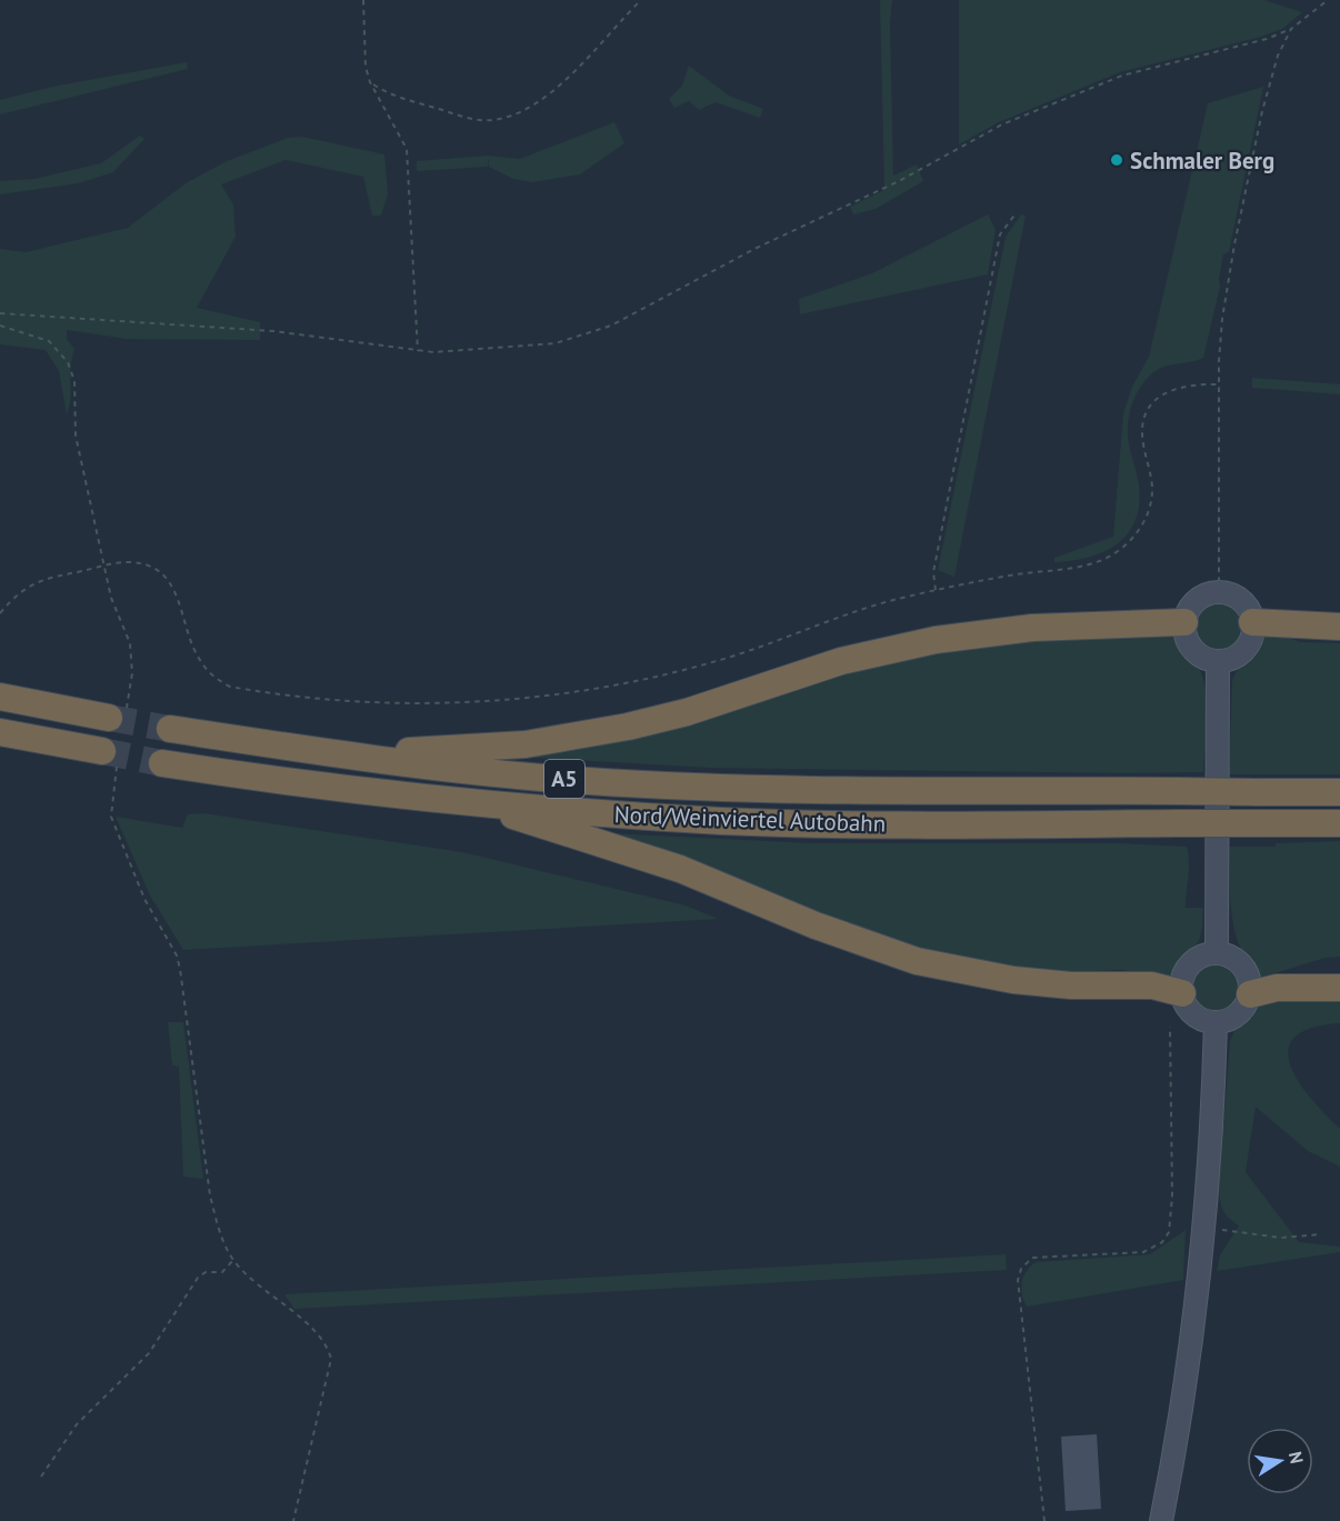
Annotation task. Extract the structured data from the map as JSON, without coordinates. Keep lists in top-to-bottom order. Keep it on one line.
{"streets":{"highway":["A5","Nord/Weinviertel Autobahn"]},"places":["Schmaler Berg"],"north":"right"}
